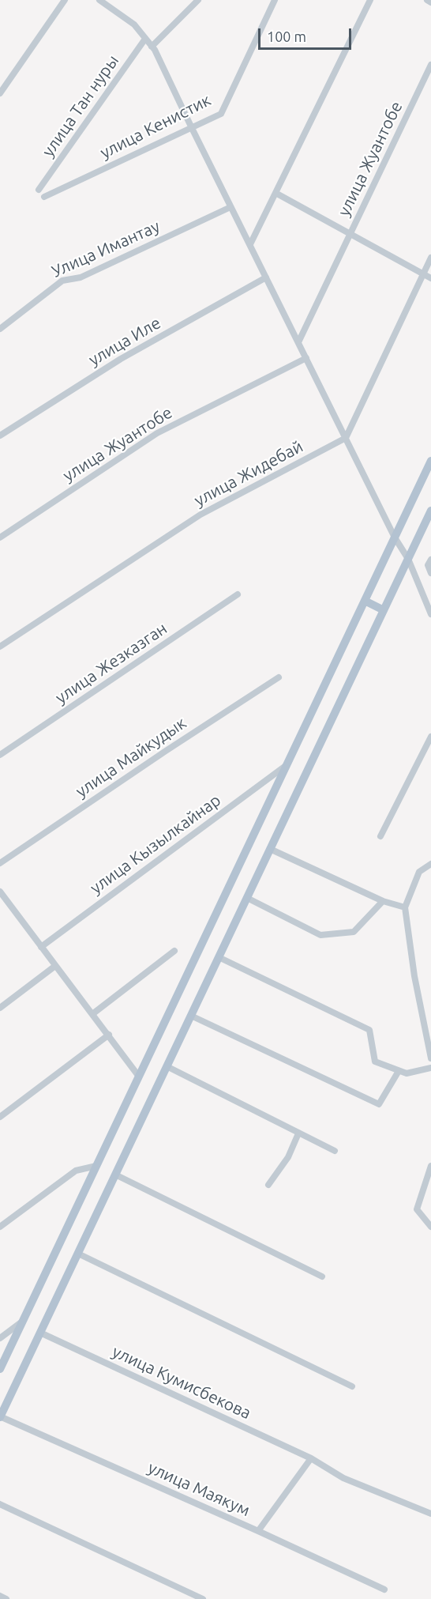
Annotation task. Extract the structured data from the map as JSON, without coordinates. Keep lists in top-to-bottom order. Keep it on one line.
{"streets":{"street":["улица Тан нуры","улица Кенистик","улица Жуантобе","Улица Имантау","улица Иле","улица Жидебай","улица Жезказган","улица Майкудык","улица Кызылкайнар","улица Кумисбекова","улица Маякум"]},"scale_bar":"100 m"}
